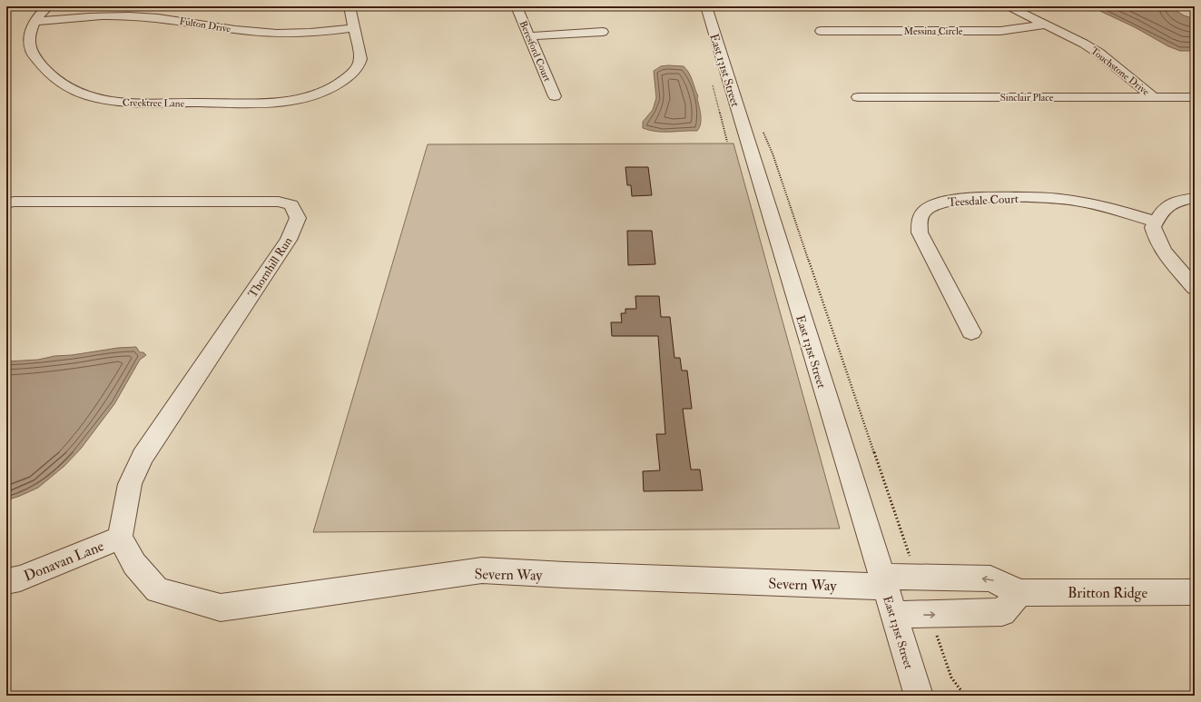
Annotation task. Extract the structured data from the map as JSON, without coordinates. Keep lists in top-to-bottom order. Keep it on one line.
{"streets":{"street":["Fulton Drive","Messina Circle","Beresford Court","East 131st Street","Touchstone Drive","Sinclair Place","Creektree Lane","Teesdale Court","Thornhill Run","Donavan Lane","Severn Way","Britton Ridge"]},"crossings":[["Fulton Drive","Creektree Lane"],["Messina Circle","Touchstone Drive"],["East 131st Street","Severn Way"],["East 131st Street","Britton Ridge"],["Touchstone Drive","Sinclair Place"],["Thornhill Run","Donavan Lane"],["Thornhill Run","Severn Way"],["Donavan Lane","Severn Way"],["Severn Way","Britton Ridge"]]}
